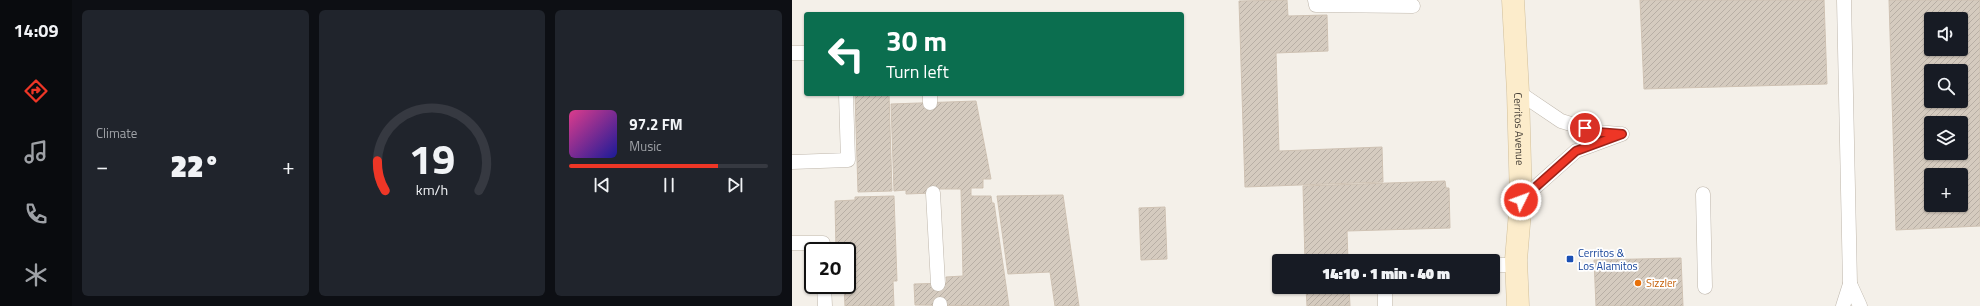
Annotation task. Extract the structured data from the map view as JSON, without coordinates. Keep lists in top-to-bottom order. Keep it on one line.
{"streets":{"main road":["Cerritos Avenue"]},"places":{"transit":["Cerritos & Los Alamitos"],"other":["Sizzler"]},"page":{"tabs":"14:09","tile":"Climate","map_buttons":"+","turn":["30 m","Turn left"],"song":["97.2 FM","Music"],"heat":["−","22°","+"],"limit":"20","trip":"14:10 · 1 min · 40 m","gauge":["19","km/h"]}}
